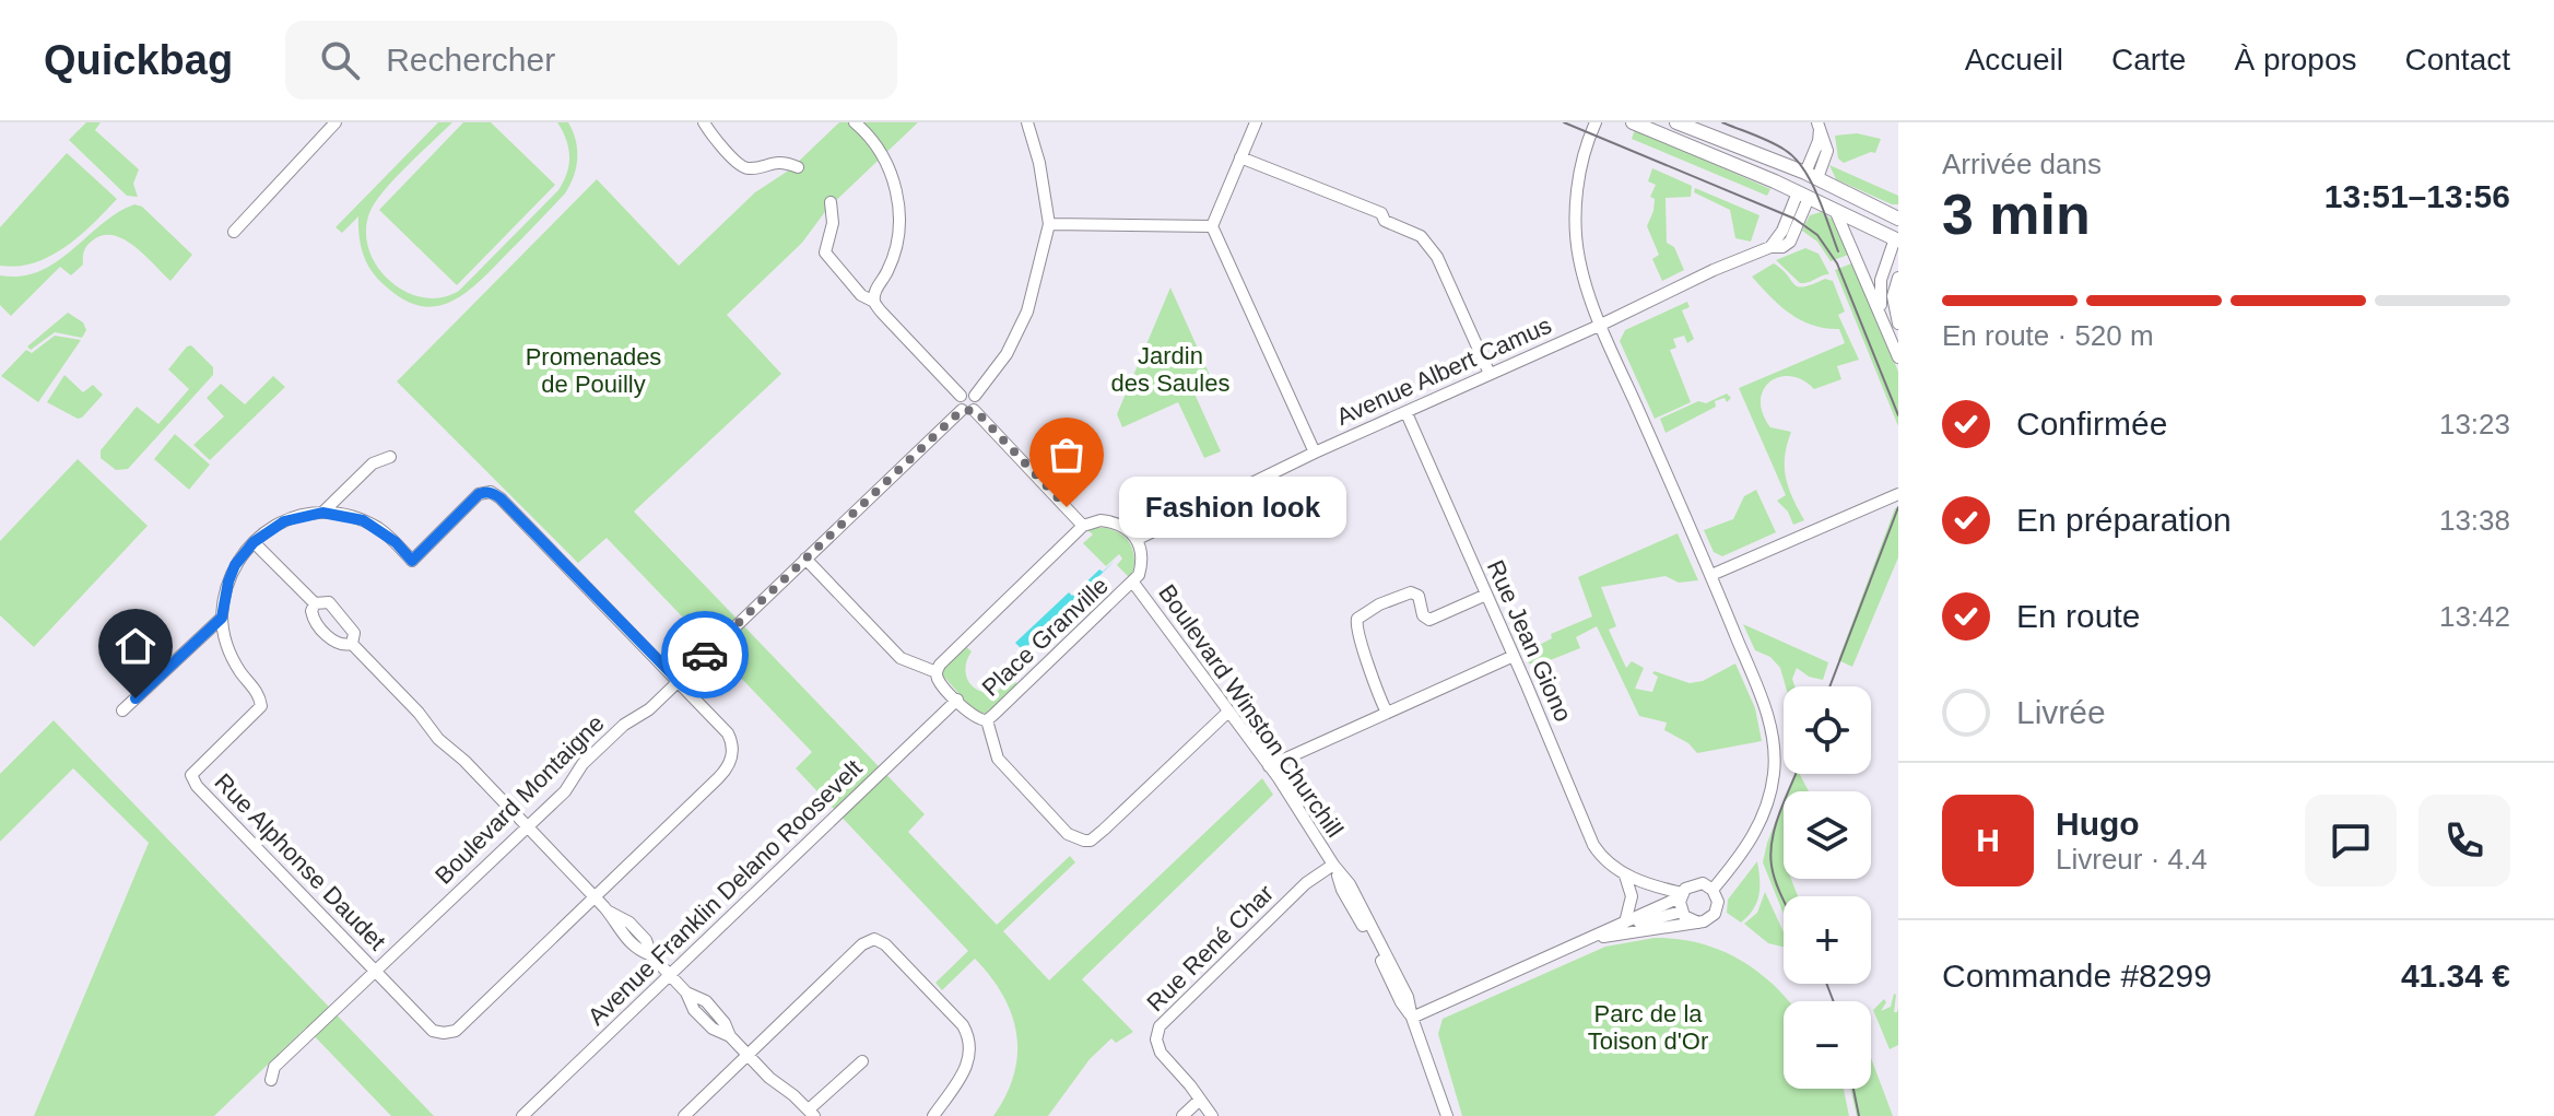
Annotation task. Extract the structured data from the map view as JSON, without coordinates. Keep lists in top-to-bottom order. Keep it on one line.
{"streets":{"street":["Avenue Albert Camus","Place Granville","Rue Jean Giono","Boulevard Winston Churchill","Boulevard Montaigne","Rue Alphonse Daudet","Avenue Franklin Delano Roosevelt","Rue René Char"]},"crossings":[["Avenue Albert Camus","Place Granville"],["Avenue Albert Camus","Rue Jean Giono"],["Place Granville","Boulevard Winston Churchill"],["Place Granville","Avenue Franklin Delano Roosevelt"],["Boulevard Winston Churchill","Rue René Char"],["Boulevard Montaigne","Rue Alphonse Daudet"]],"parks":["Jardin des Saules","Promenades de Pouilly","Parc de la Toison d'Or"],"places":["Fashion look"],"page":{"header":"Quickbag","search":"Rechercher","nav":["Accueil","Carte","À propos","Contact"],"heading":["3 min","Arrivée dans","13:51–13:56"],"panel":["Hugo","Livreur · 4.4","Commande #8299","41.34 €"],"bar":"En route · 520 m","list":[["Confirmée","13:23"],["En préparation","13:38"],["En route","13:42"],"Livrée"],"bubble":"Fashion look","map_buttons":["+","−"],"round":"H"}}
